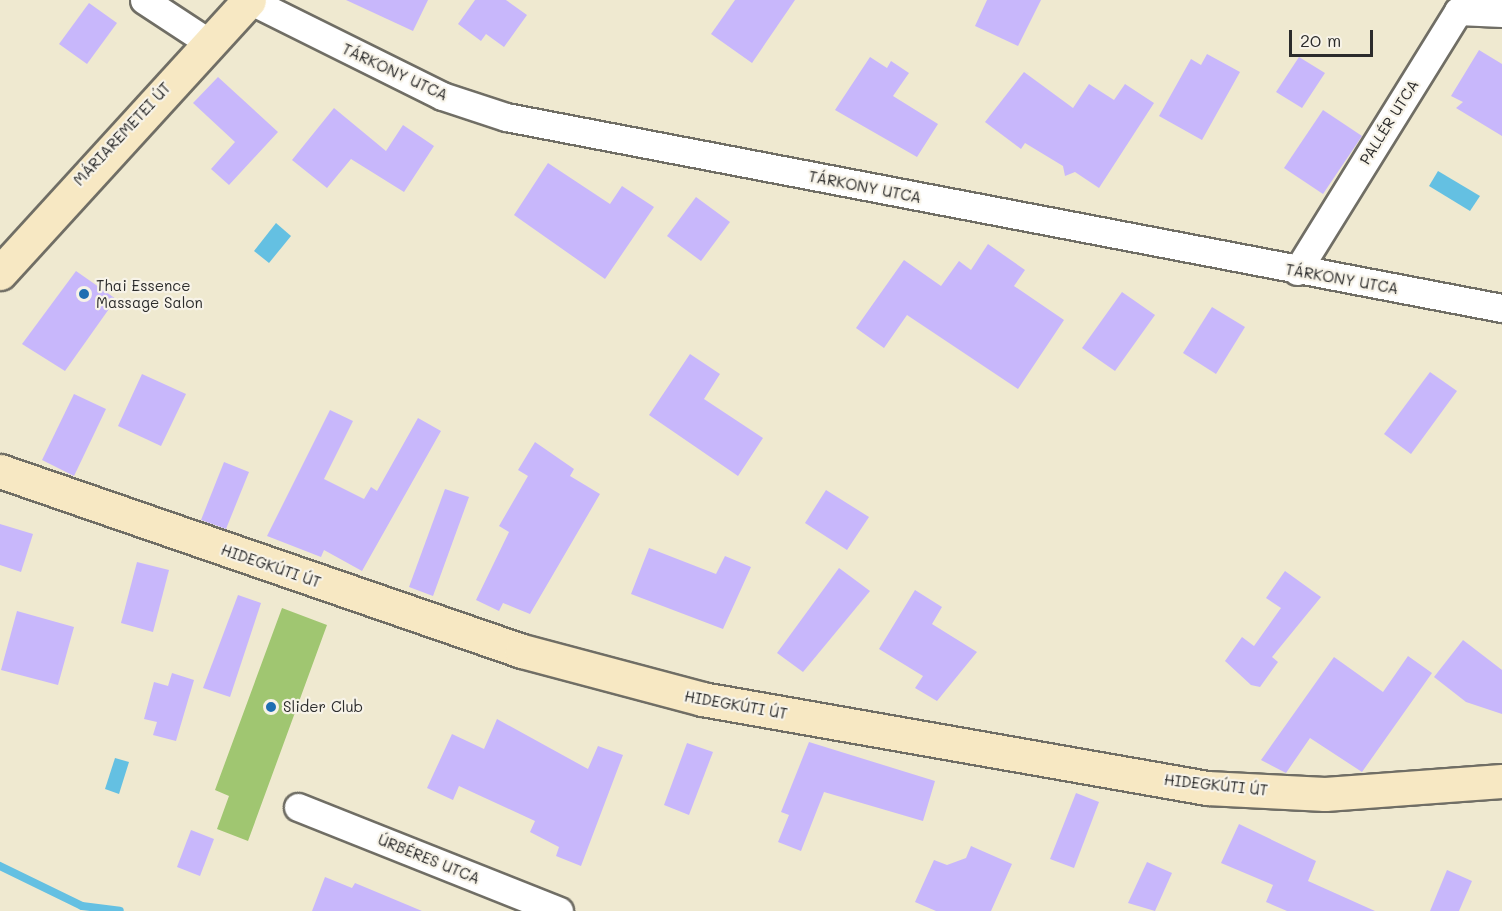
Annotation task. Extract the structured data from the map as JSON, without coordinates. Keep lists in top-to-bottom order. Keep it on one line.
{"streets":{"main road":["MÁRIAREMETEI ÚT","HIDEGKÚTI ÚT"],"street":["TÁRKONY UTCA","PALLÉR UTCA","ÚRBÉRES UTCA"]},"crossings":[["TÁRKONY UTCA","PALLÉR UTCA"],["TÁRKONY UTCA","MÁRIAREMETEI ÚT"]],"places":["Thai Essence Massage Salon","Slider Club"],"scale_bar":"20 m"}
